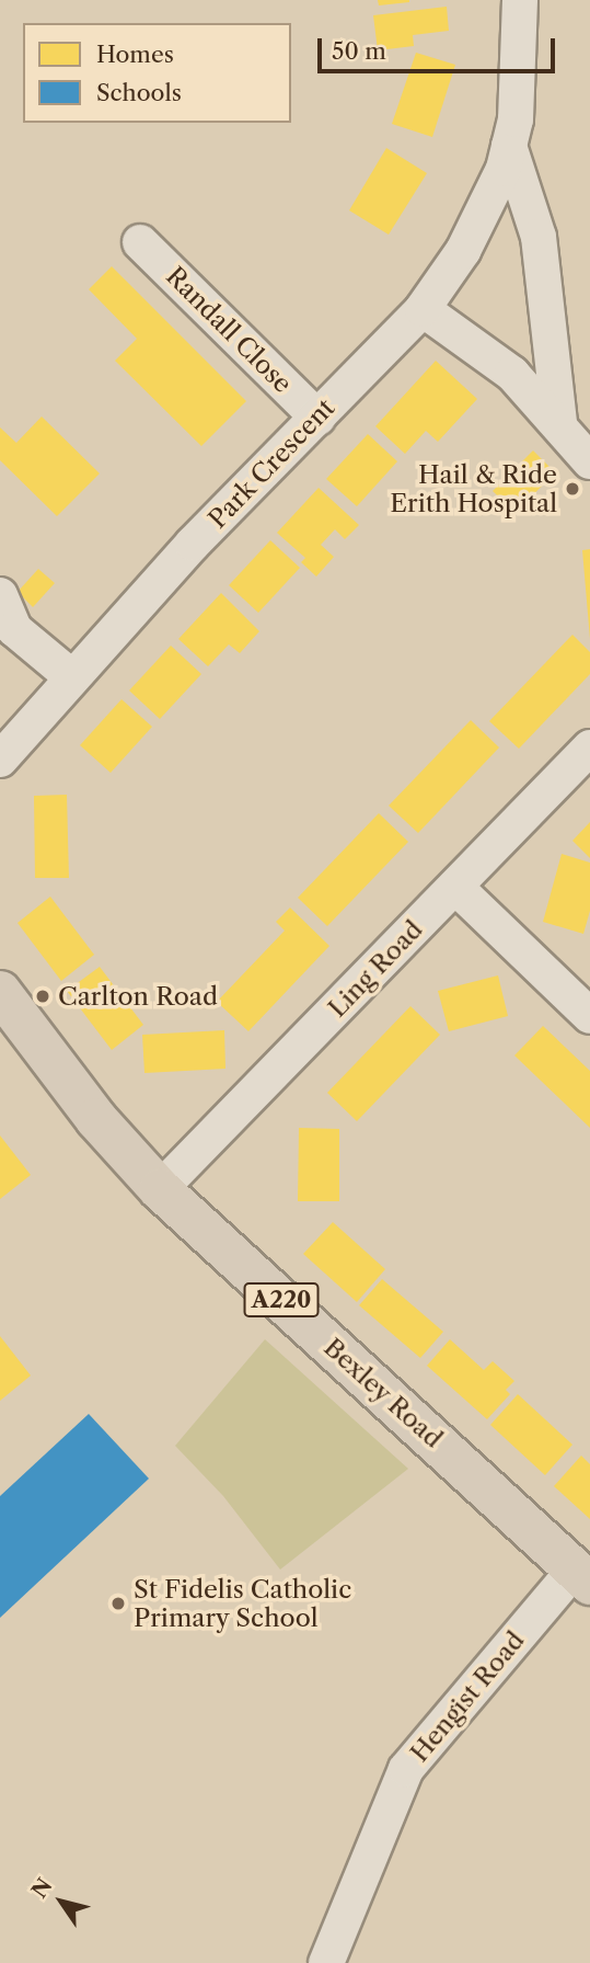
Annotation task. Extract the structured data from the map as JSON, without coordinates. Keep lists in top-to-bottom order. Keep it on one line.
{"streets":{"main road":["A220","Bexley Road"],"street":["Randall Close","Park Crescent","Ling Road","Hengist Road"]},"crossings":[["Randall Close","Park Crescent"],["Ling Road","Bexley Road"],["Bexley Road","Hengist Road"]],"places":["Hail & Ride Erith Hospital","Carlton Road","St Fidelis Catholic Primary School"],"legend":["Homes","Schools"],"scale_bar":"50 m","north":"top left"}
